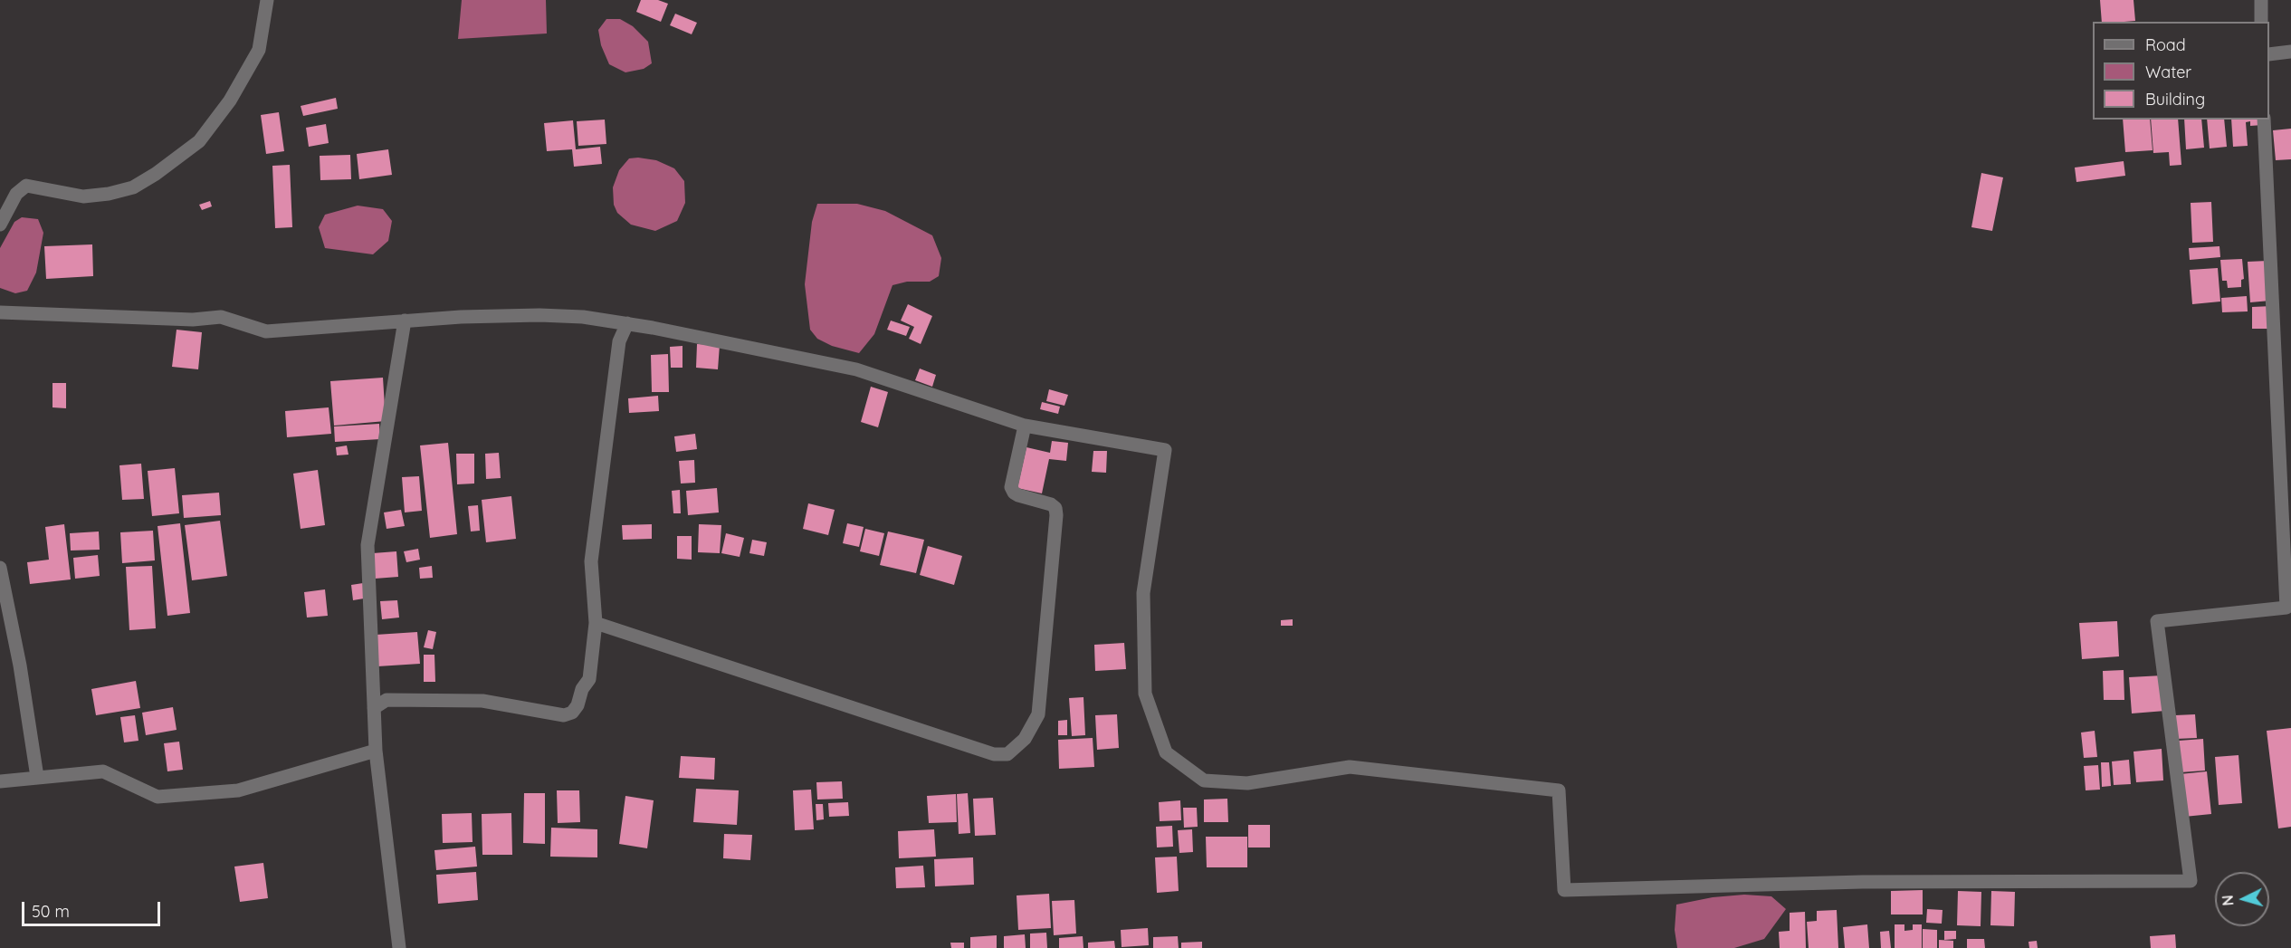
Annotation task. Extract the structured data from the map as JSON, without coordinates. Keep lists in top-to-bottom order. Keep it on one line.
{"legend":["Road","Water","Building"],"scale_bar":"50 m","north":"left"}
